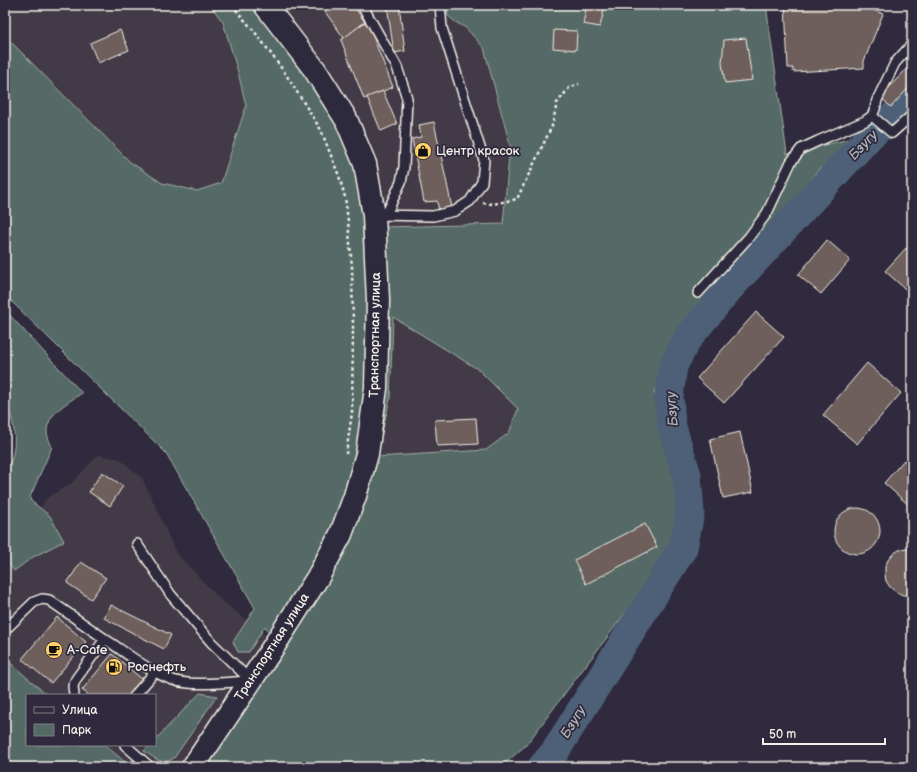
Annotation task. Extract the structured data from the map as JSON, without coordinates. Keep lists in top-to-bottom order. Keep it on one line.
{"streets":{"main road":["Транспортная улица"]},"water":["Бзугу"],"places":{"shop":["Центр красок"],"cafe":["A-Cafe"],"fuel station":["Роснефть"]},"legend":["Улица","Парк"],"scale_bar":"50 m"}
